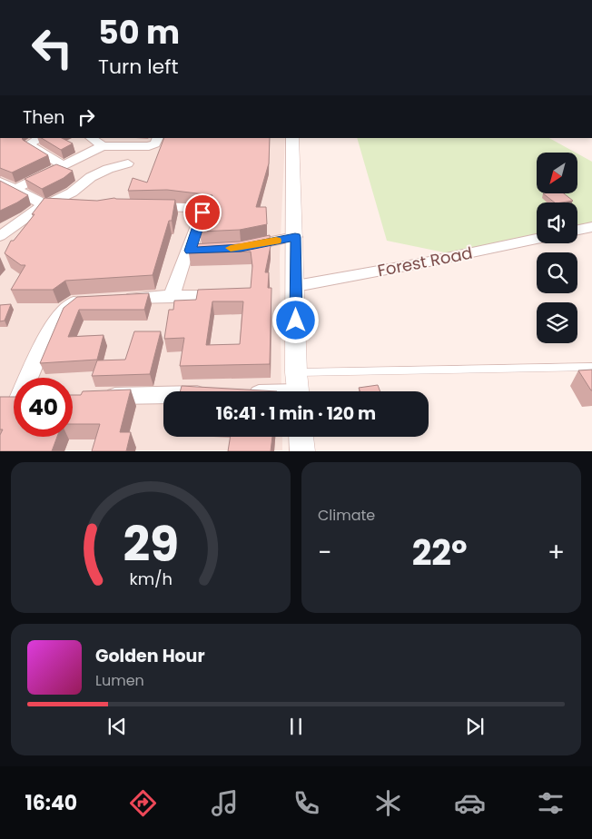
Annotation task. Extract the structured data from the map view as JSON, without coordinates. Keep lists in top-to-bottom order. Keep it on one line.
{"streets":{"street":["Forest Road"]},"north":"bottom left","page":{"turn":["50 m","Turn left"],"then":"Then","limit":"40","trip":"16:41 · 1 min · 120 m","tile":"Climate","heat":["−","22°","+"],"song":["Golden Hour","Lumen"],"tabs":"16:40","gauge":["29","km/h"]}}
